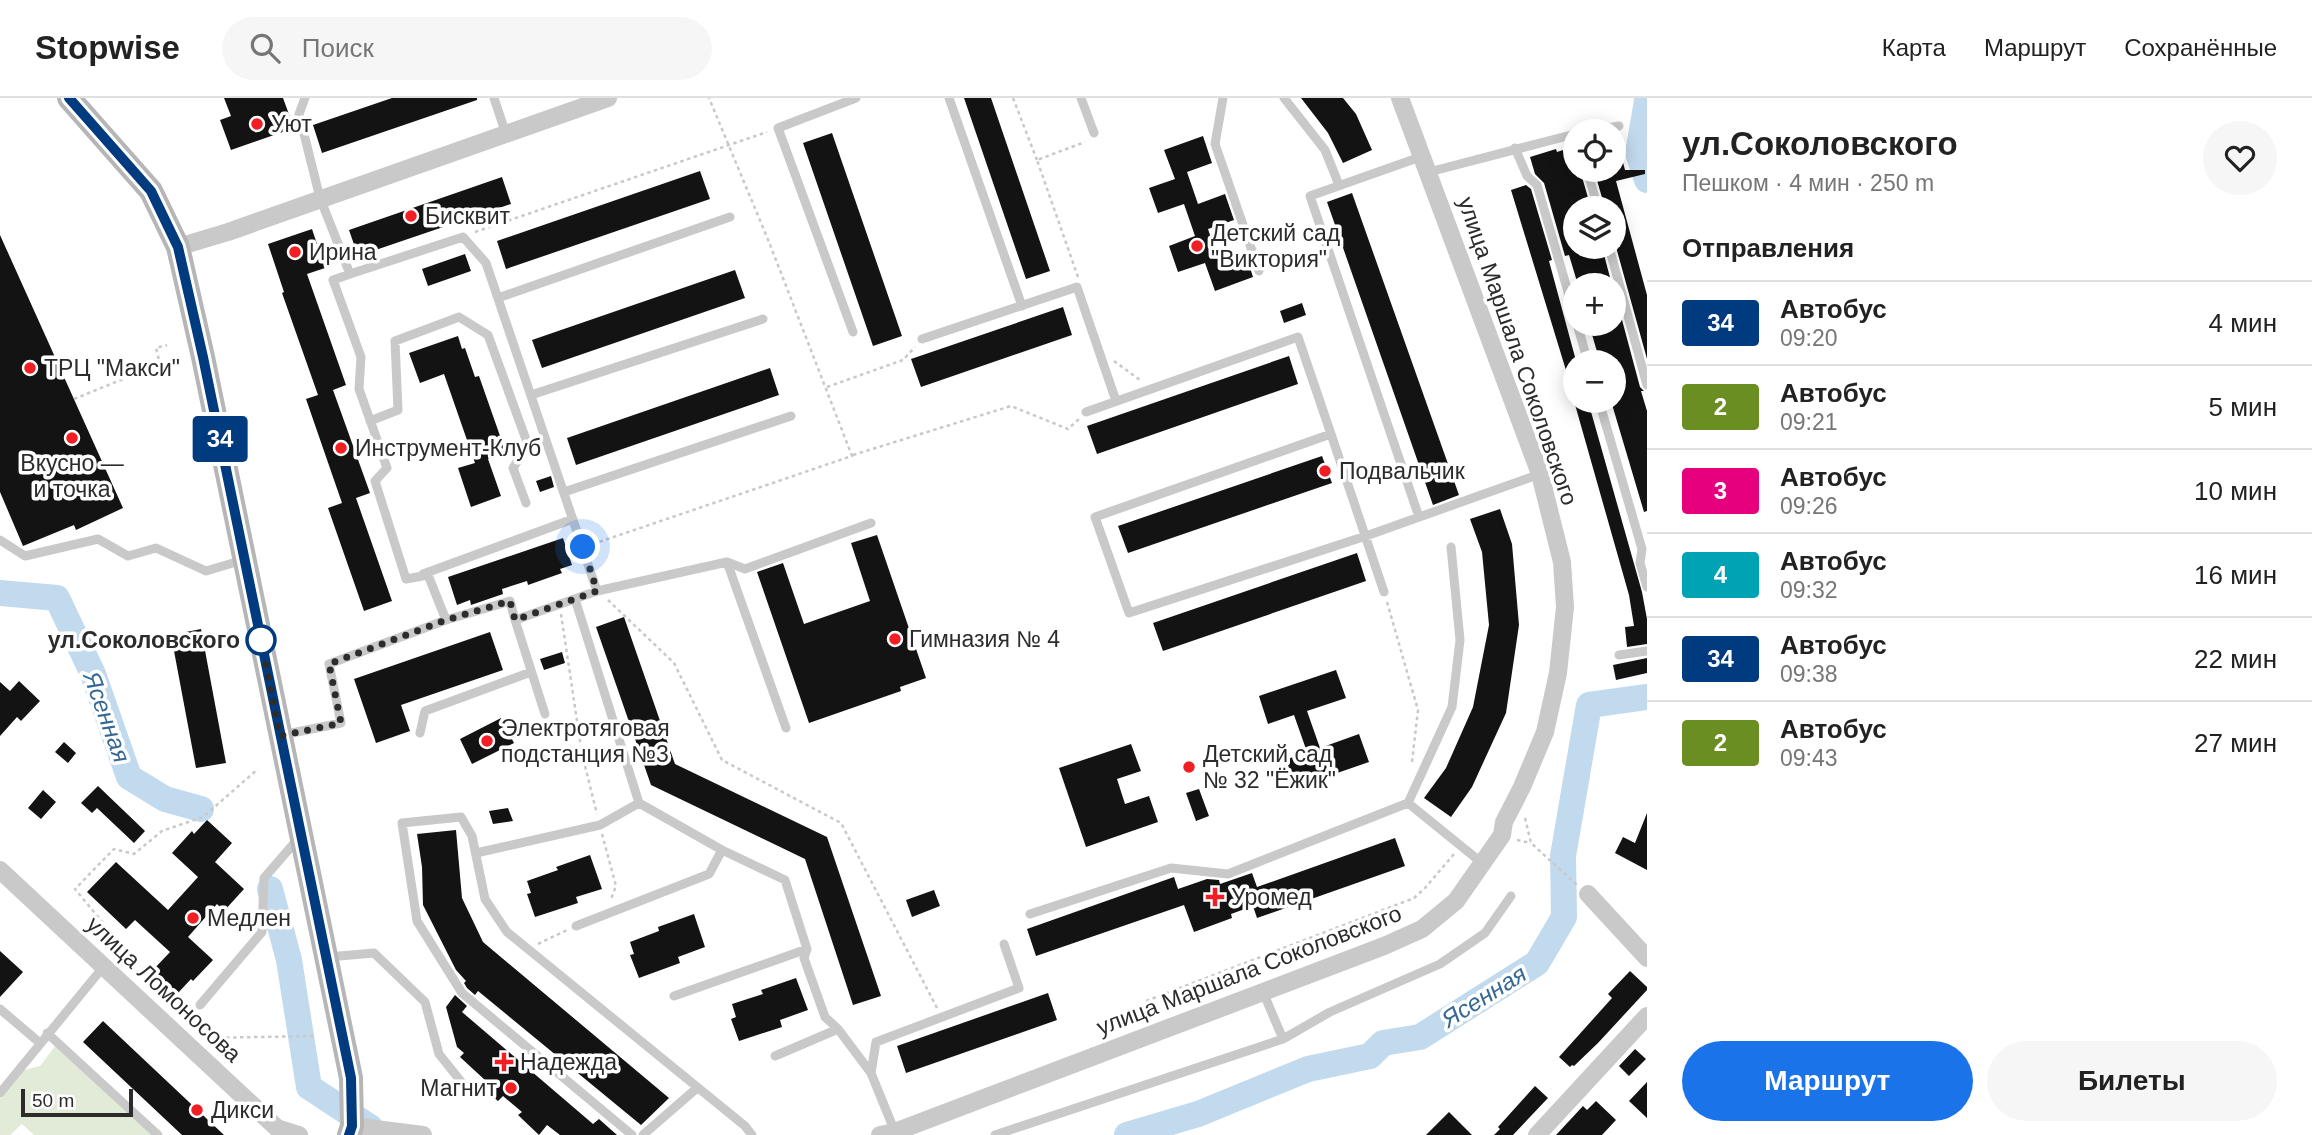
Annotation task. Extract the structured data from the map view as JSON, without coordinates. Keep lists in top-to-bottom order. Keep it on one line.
{"streets":{"street":["улица Маршала Соколовского","улица Ломоносова"]},"water":["Ясенная"],"places":{"other":["Уют","Бисквит","Детский сад \"Виктория\"","Ирина","ТРЦ \"Макси\"","Вкусно — и точка","Инструмент-Клуб","Подвальчик","Гимназия № 4","ул.Соколовского","Электротяговая подстанция №3","Детский сад № 32 \"Ёжик\"","Медлен","Магнит","Дикси"],"health":["Уромед","Надежда"]},"lines":["bus line 34"],"scale_bar":"50 m","page":{"header":"Stopwise","search":"Поиск","nav":["Карта","Маршрут","Сохранённые"],"on_map":"34","heading":[["ул.Соколовского","Пешком · 4 мин · 250 m"],"Отправления"],"map_buttons":["+","−"],"list":[{"mark":"34","name":"Автобус","note":"09:20","value":"4 мин"},{"mark":"2","name":"Автобус","note":"09:21","value":"5 мин"},{"mark":"3","name":"Автобус","note":"09:26","value":"10 мин"},{"mark":"4","name":"Автобус","note":"09:32","value":"16 мин"},{"mark":"34","name":"Автобус","note":"09:38","value":"22 мин"},{"mark":"2","name":"Автобус","note":"09:43","value":"27 мин"}],"buttons":["Маршрут","Билеты"],"scale":"50 m"}}
